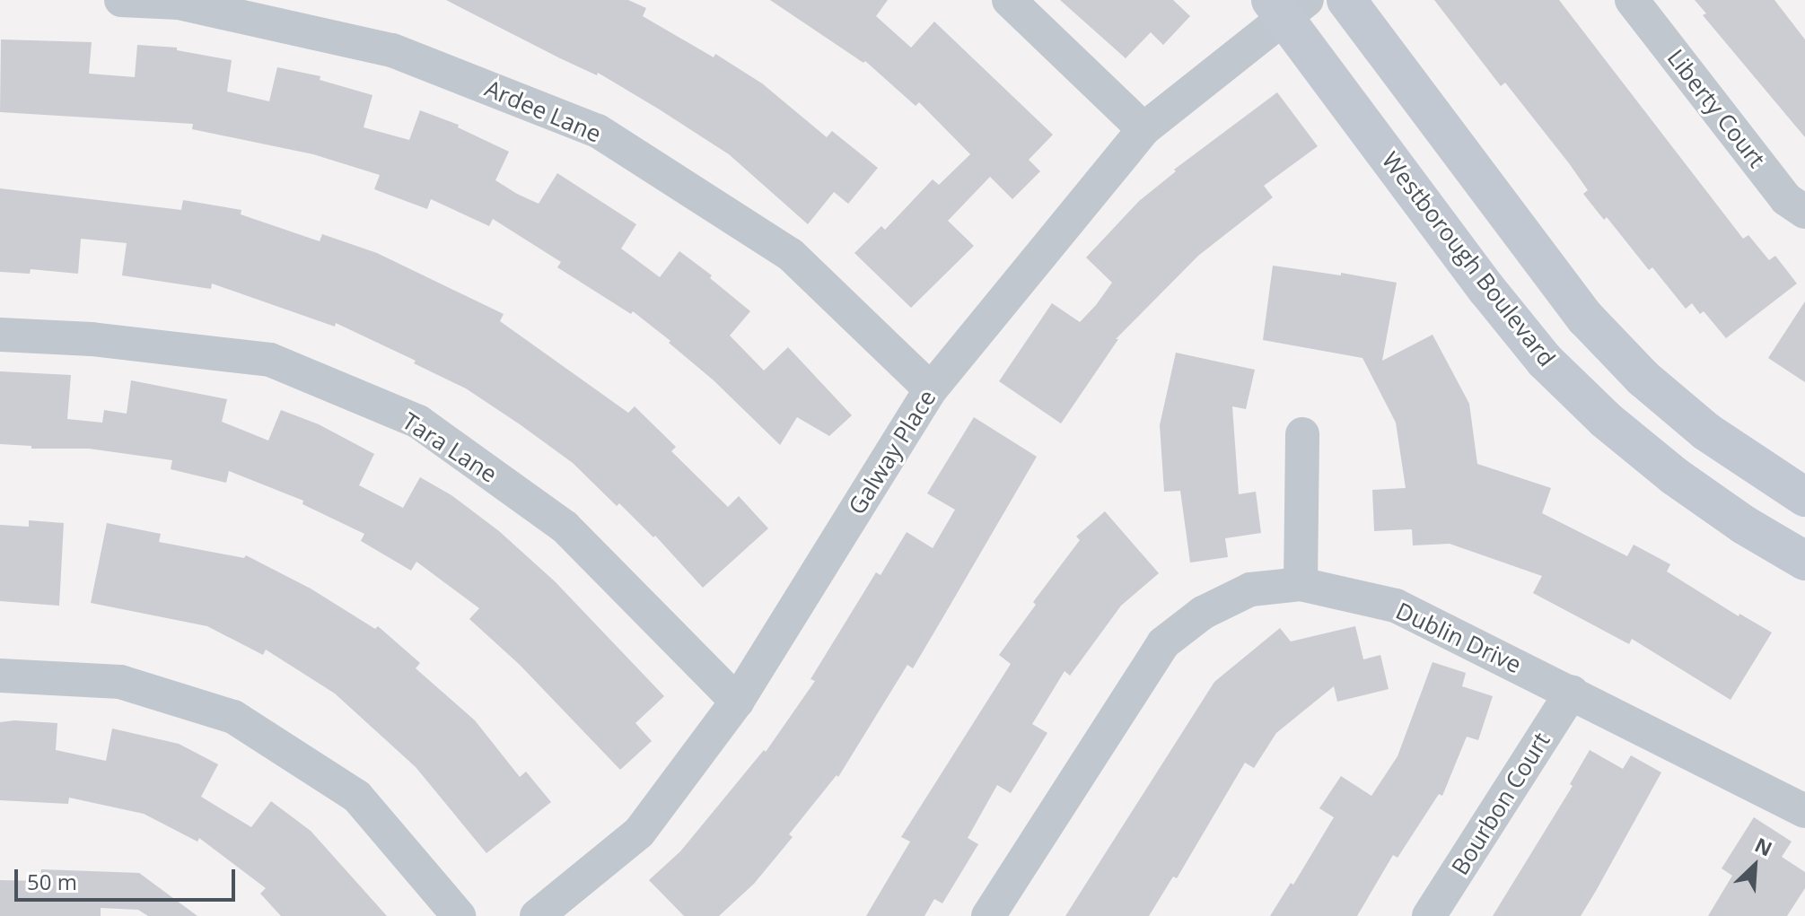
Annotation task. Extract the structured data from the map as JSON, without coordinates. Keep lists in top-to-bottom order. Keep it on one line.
{"streets":{"main road":["Westborough Boulevard"],"street":["Liberty Court","Ardee Lane","Tara Lane","Galway Place","Dublin Drive","Bourbon Court"]},"crossings":[["Ardee Lane","Galway Place"],["Westborough Boulevard","Galway Place"],["Tara Lane","Galway Place"],["Dublin Drive","Bourbon Court"]],"scale_bar":"50 m","north":"top right"}
